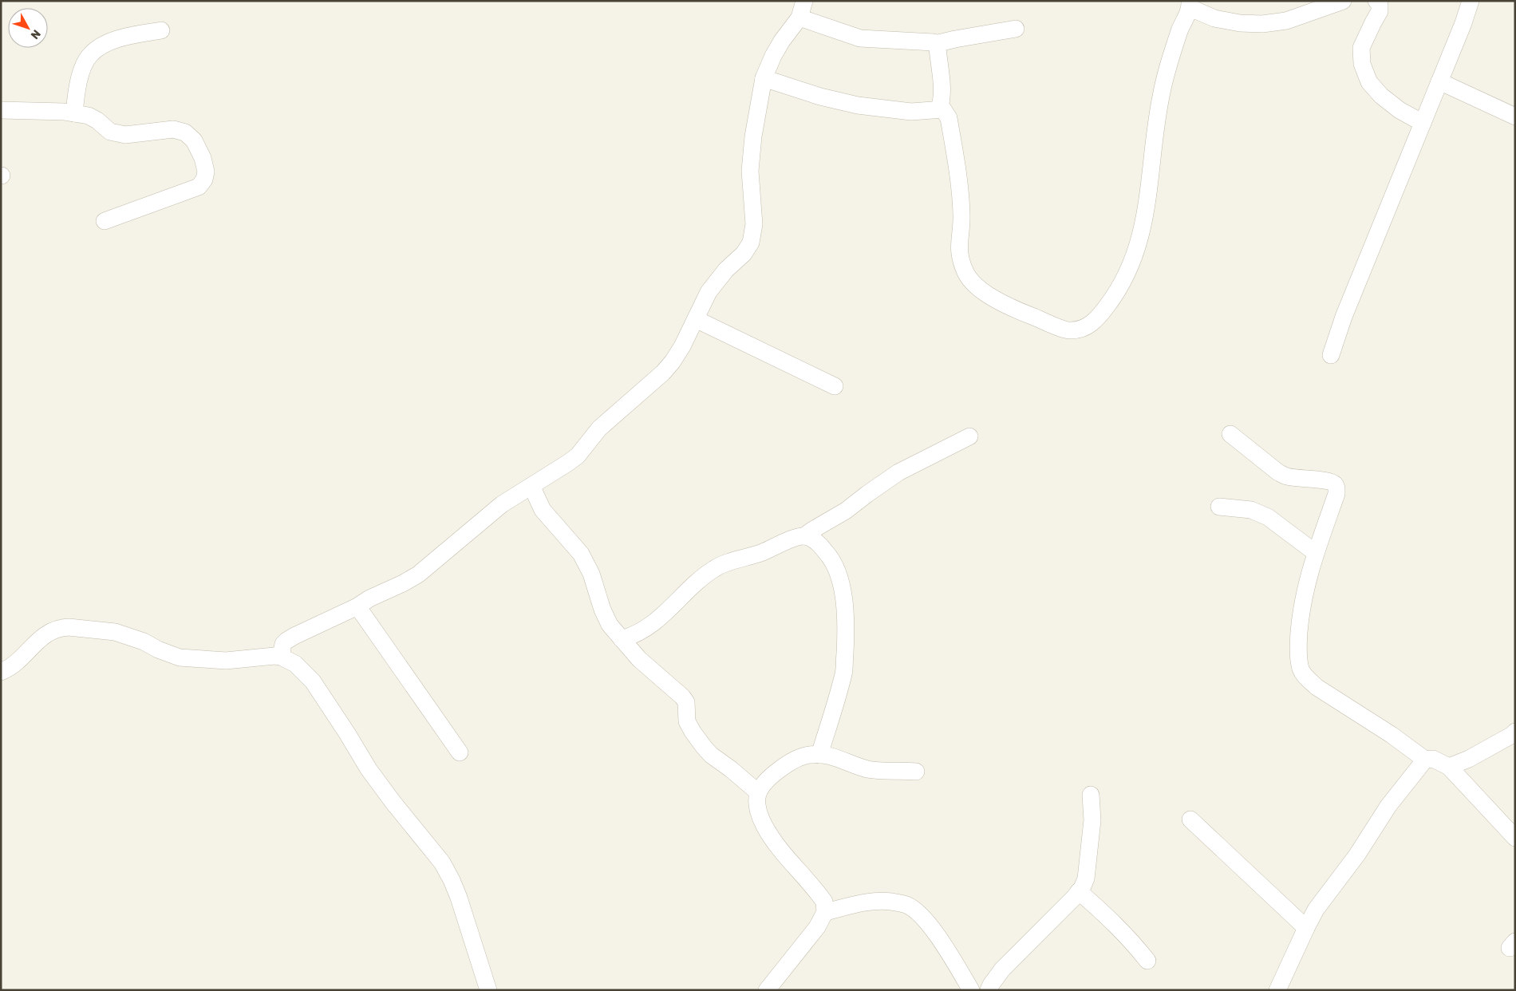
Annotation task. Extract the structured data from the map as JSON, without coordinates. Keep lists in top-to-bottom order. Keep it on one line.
{"north":"bottom right"}
